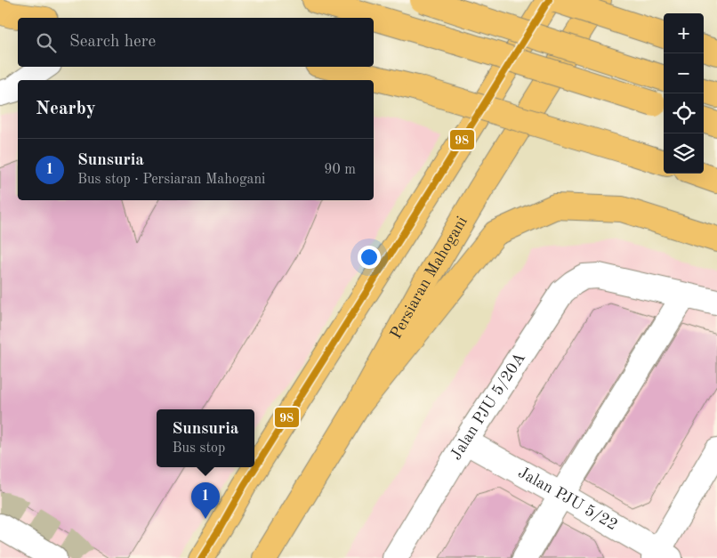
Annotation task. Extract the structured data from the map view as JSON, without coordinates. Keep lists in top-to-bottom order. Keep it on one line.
{"streets":{"main road":["Persiaran Mahogani"],"street":["Jalan PJU 5/20A","Jalan PJU 5/22"]},"crossings":[["Jalan PJU 5/20A","Jalan PJU 5/22"]],"lines":["transit line 98"],"page":{"map_buttons":["+","−"],"search":"Search here","heading":"Nearby","list":[{"mark":"1","name":"Sunsuria","note":"Bus stop · Persiaran Mahogani","value":"90 m"}],"popup":["Sunsuria","Bus stop"],"pins":"1"}}
